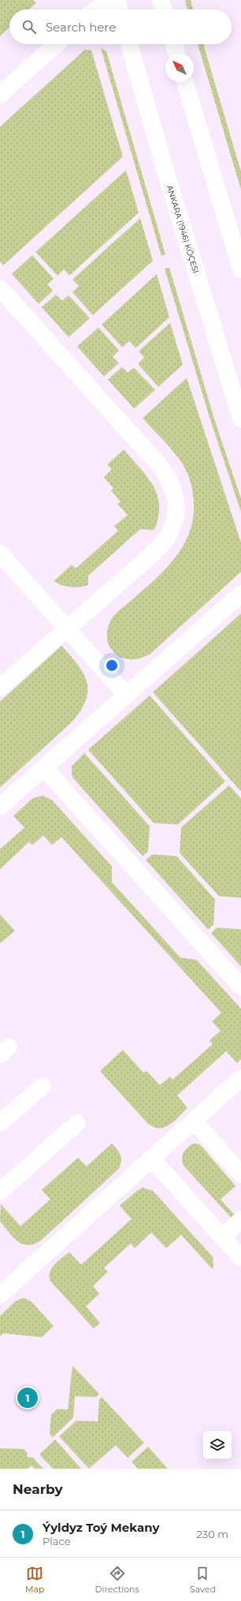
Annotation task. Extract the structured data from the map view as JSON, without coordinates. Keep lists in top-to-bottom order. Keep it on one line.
{"streets":{"main road":["ANKARA (1946) KÖÇESI"]},"north":"top left","page":{"search":"Search here","pins":"1","heading":"Nearby","list":[{"mark":"1","name":"Ýyldyz Toý Mekany","note":"Place","value":"230 m"}],"nav":["Map","Directions","Saved"]}}
